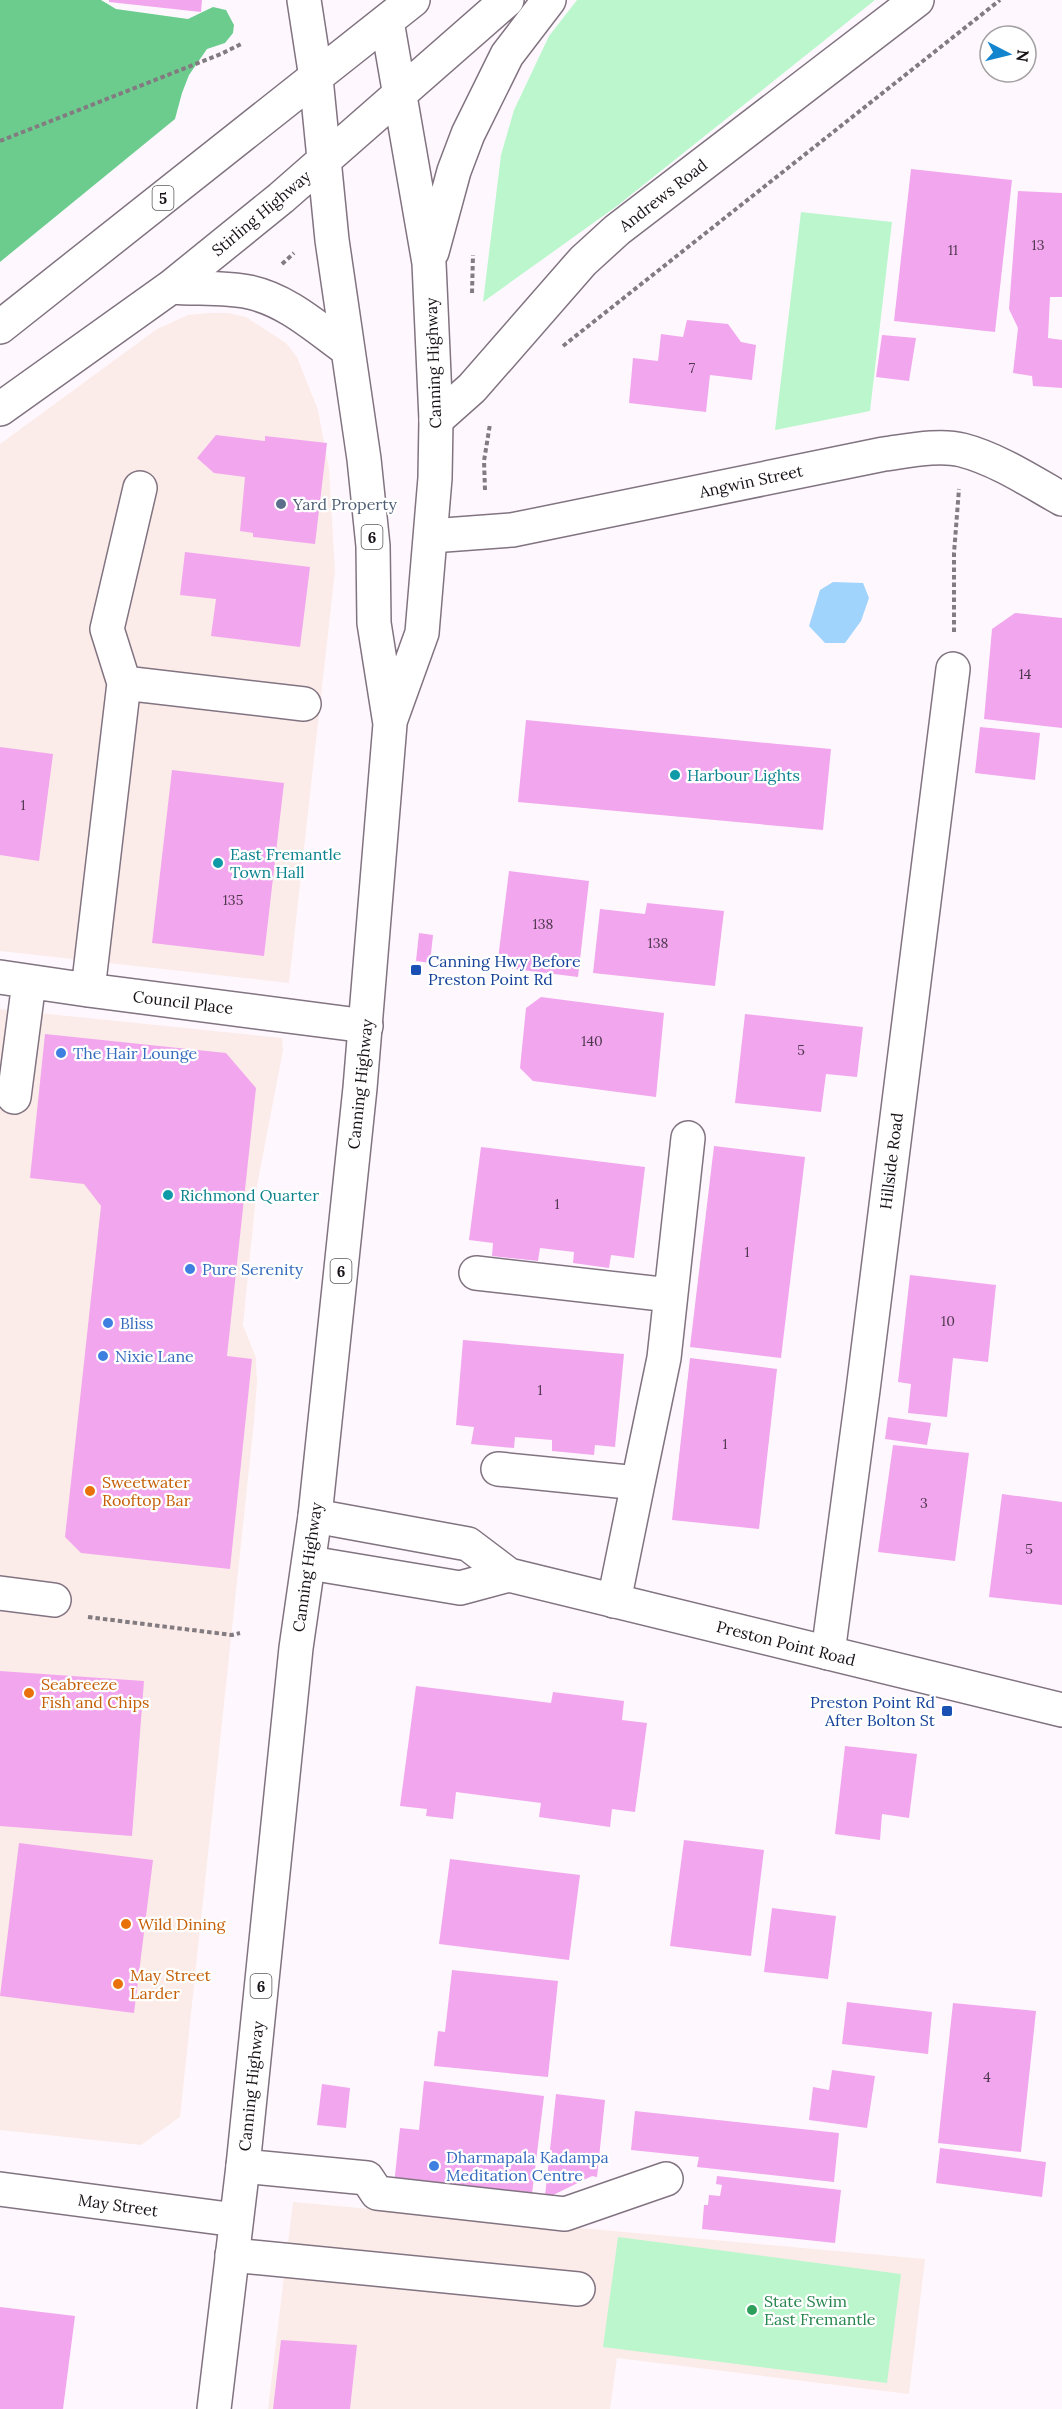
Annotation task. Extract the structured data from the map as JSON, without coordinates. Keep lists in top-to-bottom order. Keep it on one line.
{"streets":{"main road":["Andrews Road","5","Stirling Highway","Canning Highway","Angwin Street","6","Council Place","Hillside Road","Preston Point Road","May Street"]},"crossings":[["Andrews Road","Canning Highway"],["5","Canning Highway"],["Stirling Highway","Canning Highway"],["Canning Highway","Angwin Street"],["Canning Highway","Council Place"],["Canning Highway","Preston Point Road"],["Canning Highway","May Street"],["Hillside Road","Preston Point Road"]],"places":{"other":["Yard Property","Harbour Lights","East Fremantle Town Hall","The Hair Lounge","Richmond Quarter","Pure Serenity","Bliss","Nixie Lane","Sweetwater Rooftop Bar","Seabreeze Fish and Chips","Wild Dining","May Street Larder","Dharmapala Kadampa Meditation Centre","State Swim East Fremantle"],"transit":["Canning Hwy Before Preston Point Rd","Preston Point Rd After Bolton St"]},"house_numbers":["13","11","7","14","1","135","138","138","140","5","1","1","10","1","1","3","5","4"],"north":"right"}
